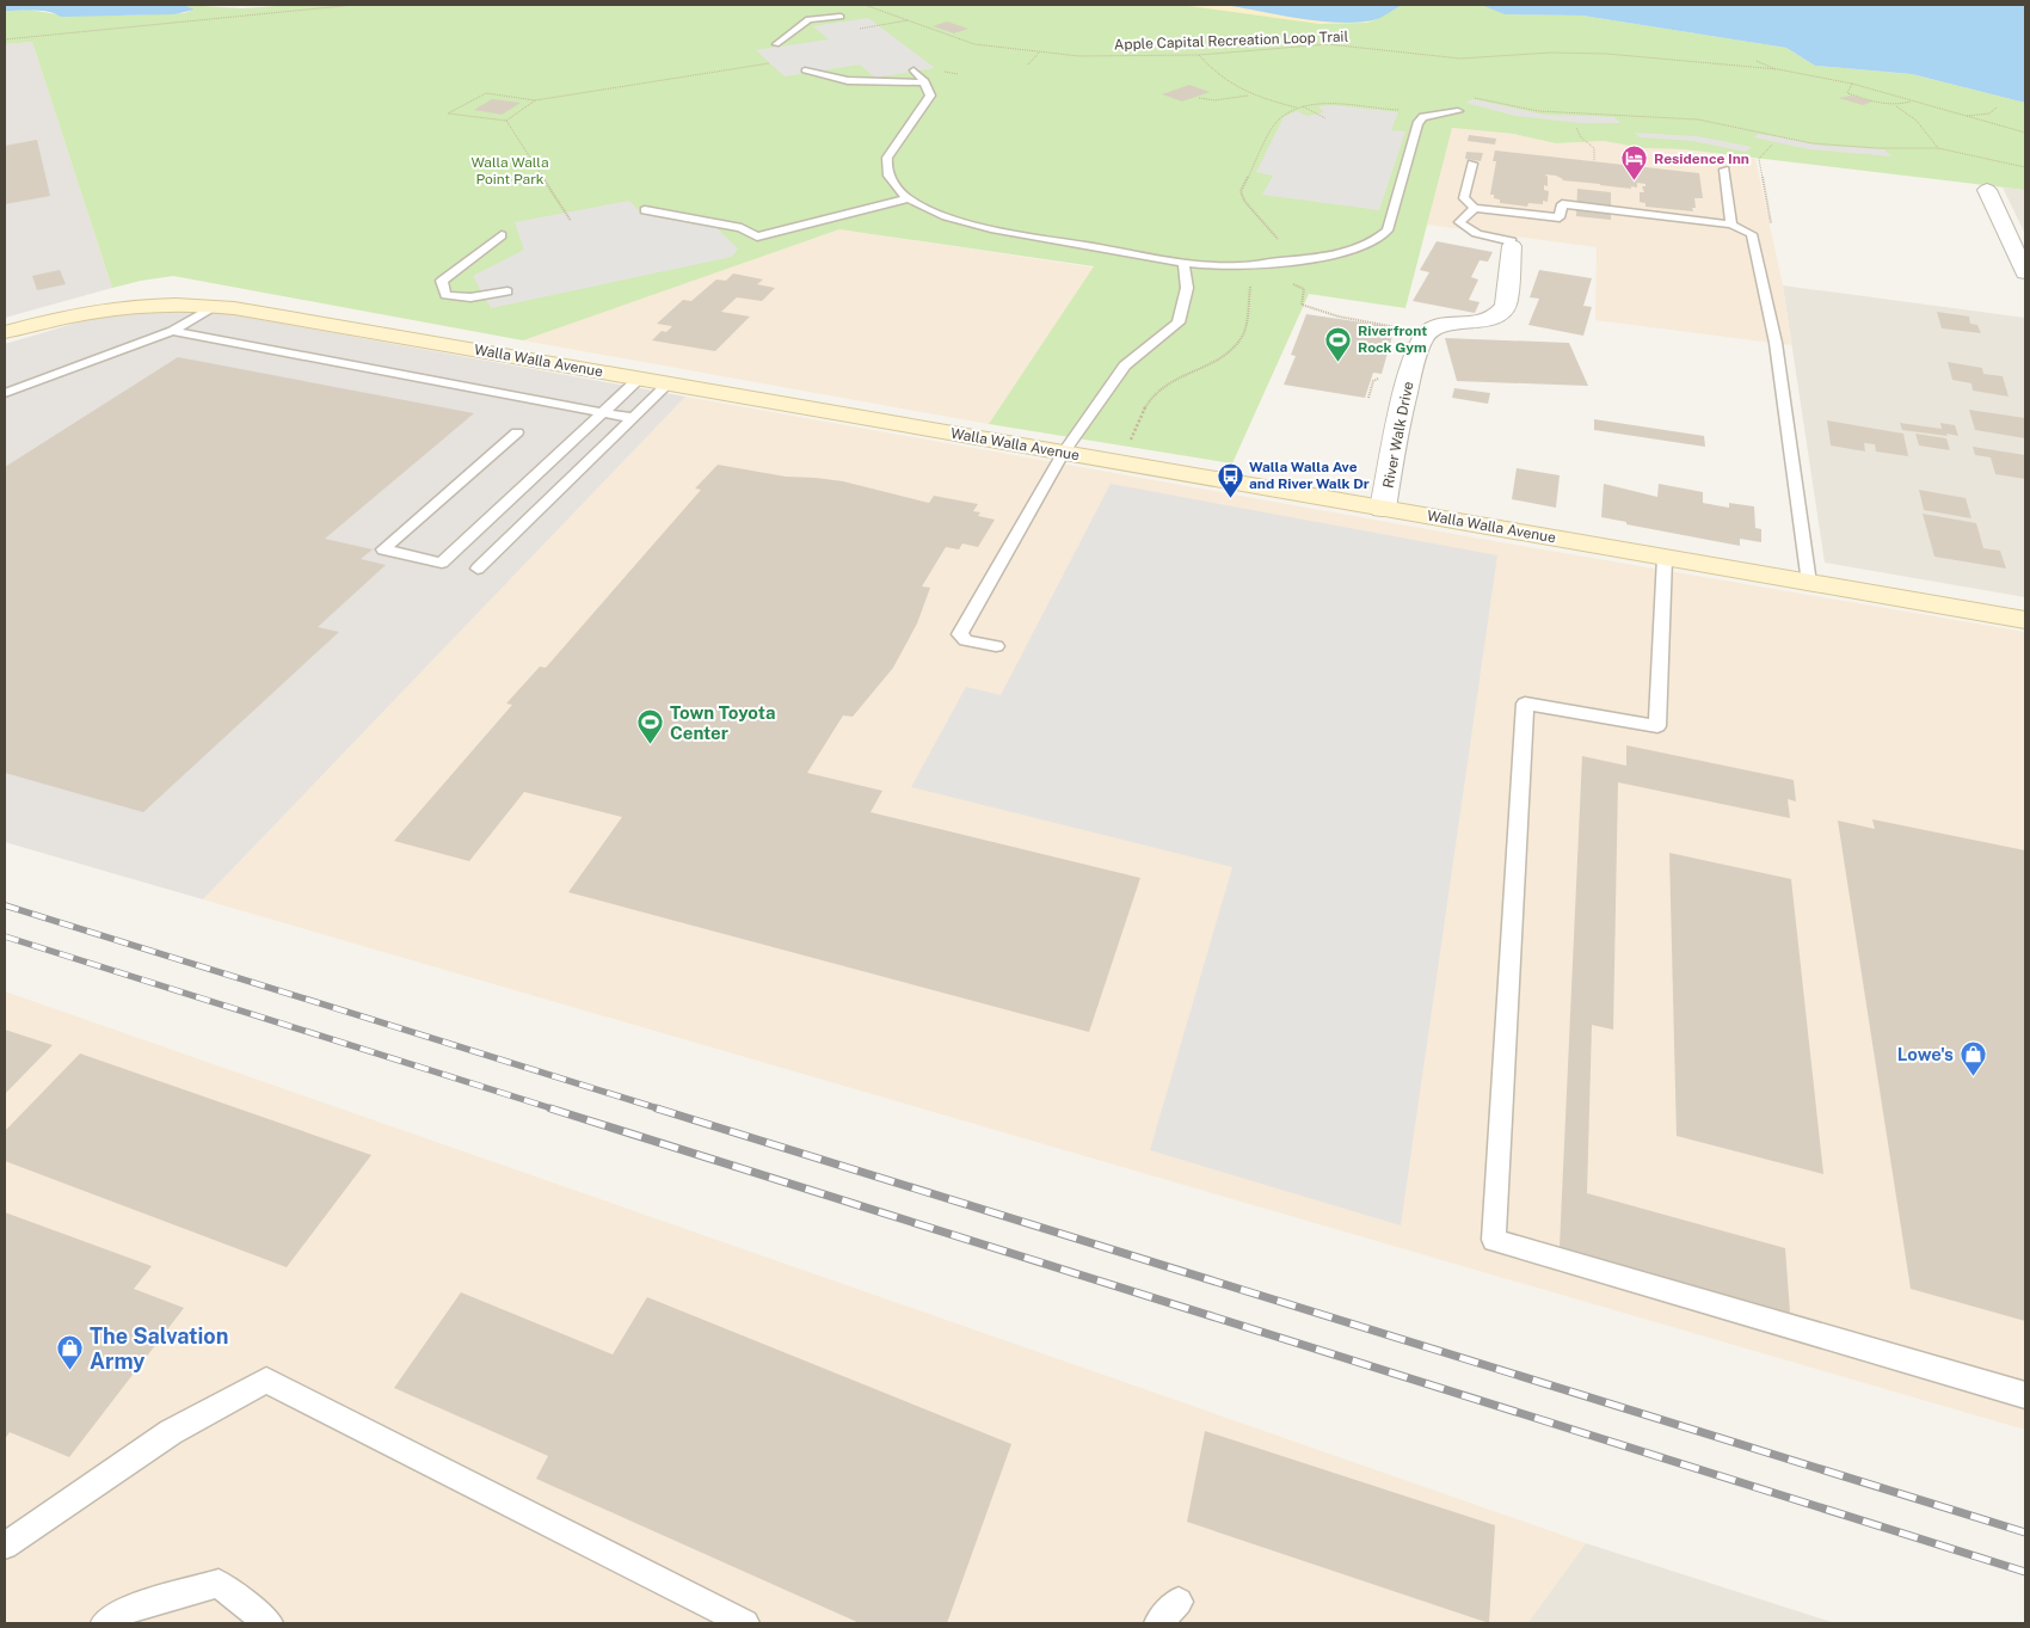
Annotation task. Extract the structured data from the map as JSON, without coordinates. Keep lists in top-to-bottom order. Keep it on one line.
{"streets":{"street":["Walla Walla Avenue","River Walk Drive"],"path":["Apple Capital Recreation Loop Trail"]},"crossings":[["Walla Walla Avenue","River Walk Drive"]],"parks":["Walla Walla Point Park"],"places":{"hotel":["Residence Inn"],"sports":["Riverfront Rock Gym","Town Toyota Center"],"bus stop":["Walla Walla Ave and River Walk Dr"],"shop":["Lowe's","The Salvation Army"]}}
